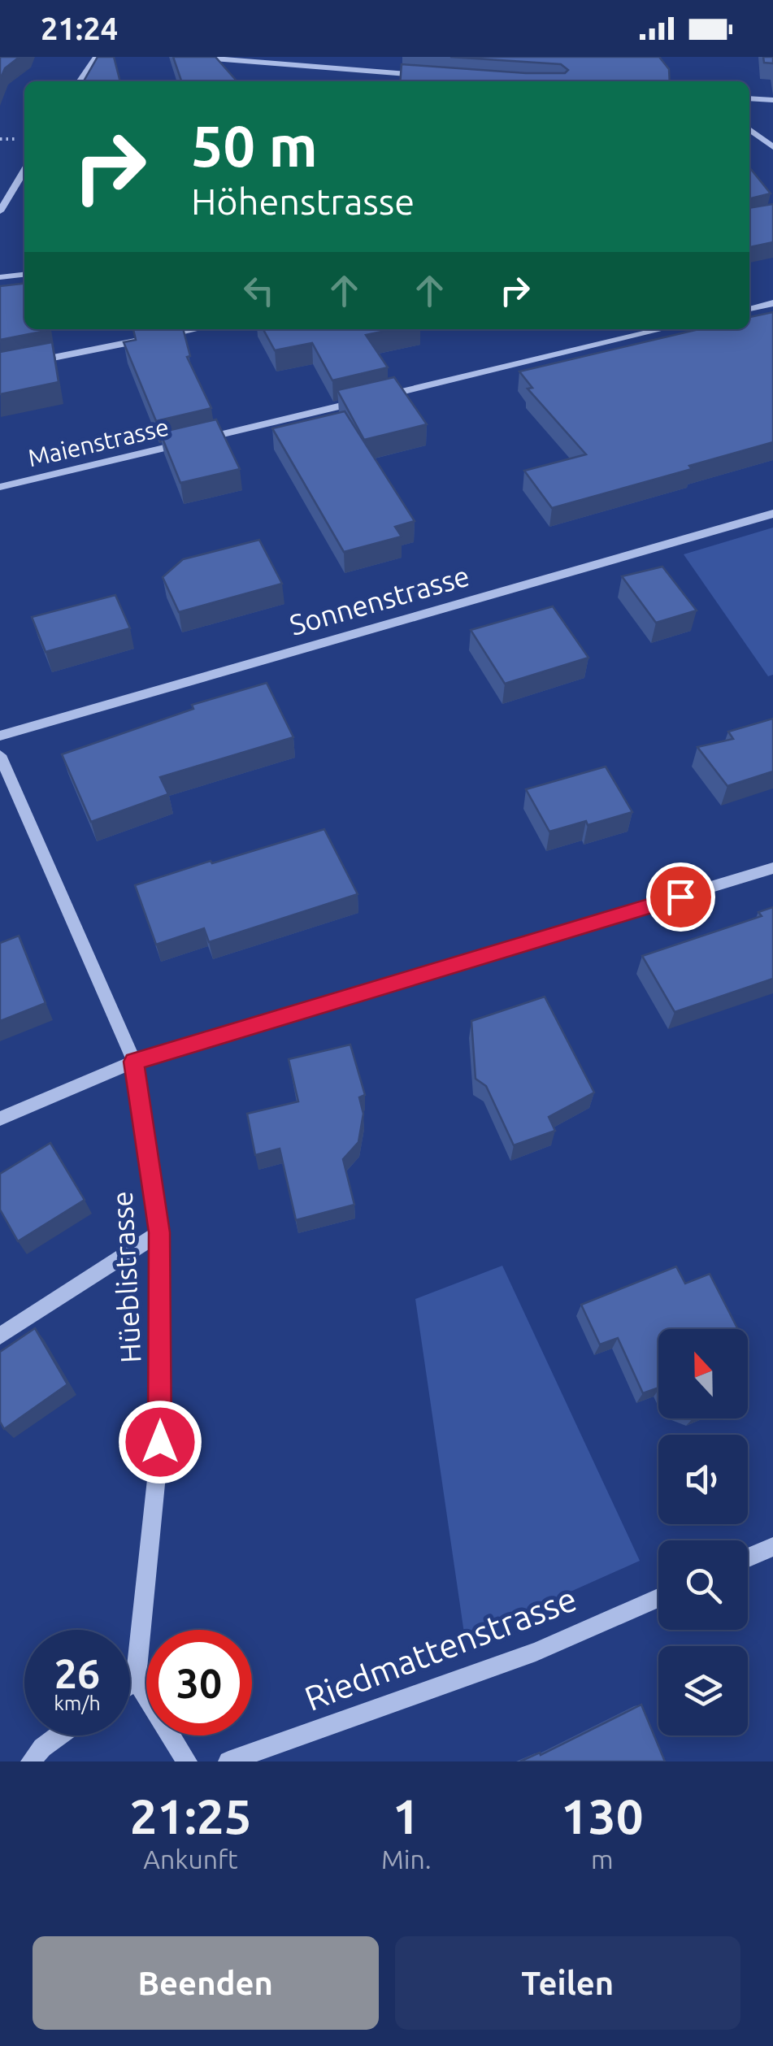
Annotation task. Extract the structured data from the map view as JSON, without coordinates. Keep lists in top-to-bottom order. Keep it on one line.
{"streets":{"street":["Maienstrasse","Sonnenstrasse","Hüeblistrasse","Riedmattenstrasse"]},"north":"top","page":{"status":"21:24","turn":["50 m","Höhenstrasse"],"speed":"26 km/h","limit":"30","eta":["21:25","Ankunft","1","Min.","130","m"],"buttons":["Beenden","Teilen"]}}
